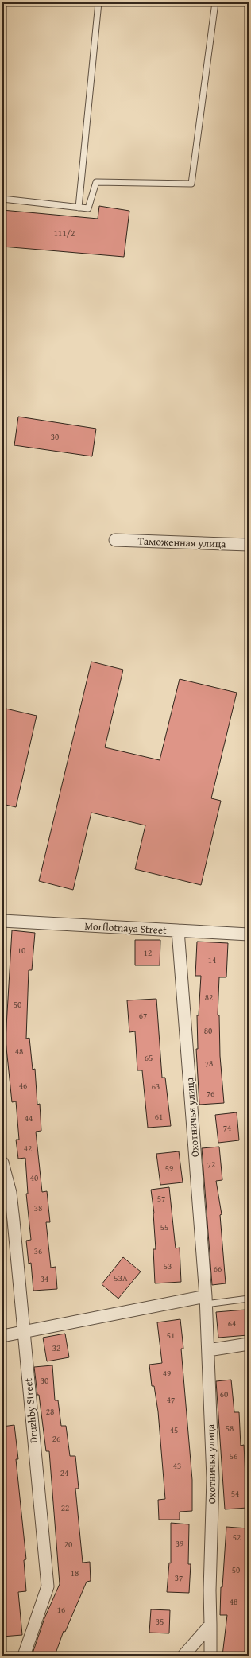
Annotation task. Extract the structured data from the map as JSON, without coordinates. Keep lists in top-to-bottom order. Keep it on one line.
{"streets":{"street":["Таможенная улица","Morflotnaya Street","Охотничья улица","Druzhby Street"]},"crossings":[["Morflotnaya Street","Охотничья улица"]],"house_numbers":["111/2","30","10","12","14","82","50","67","80","48","65","78","46","63","76","61","44","74","42","72","59","40","57","38","55","36","53","66","53А","34","64","51","32","49","30","60","47","28","58","45","26","56","43","24","54","22","52","39","20","50","18","37","48","16","35"]}
